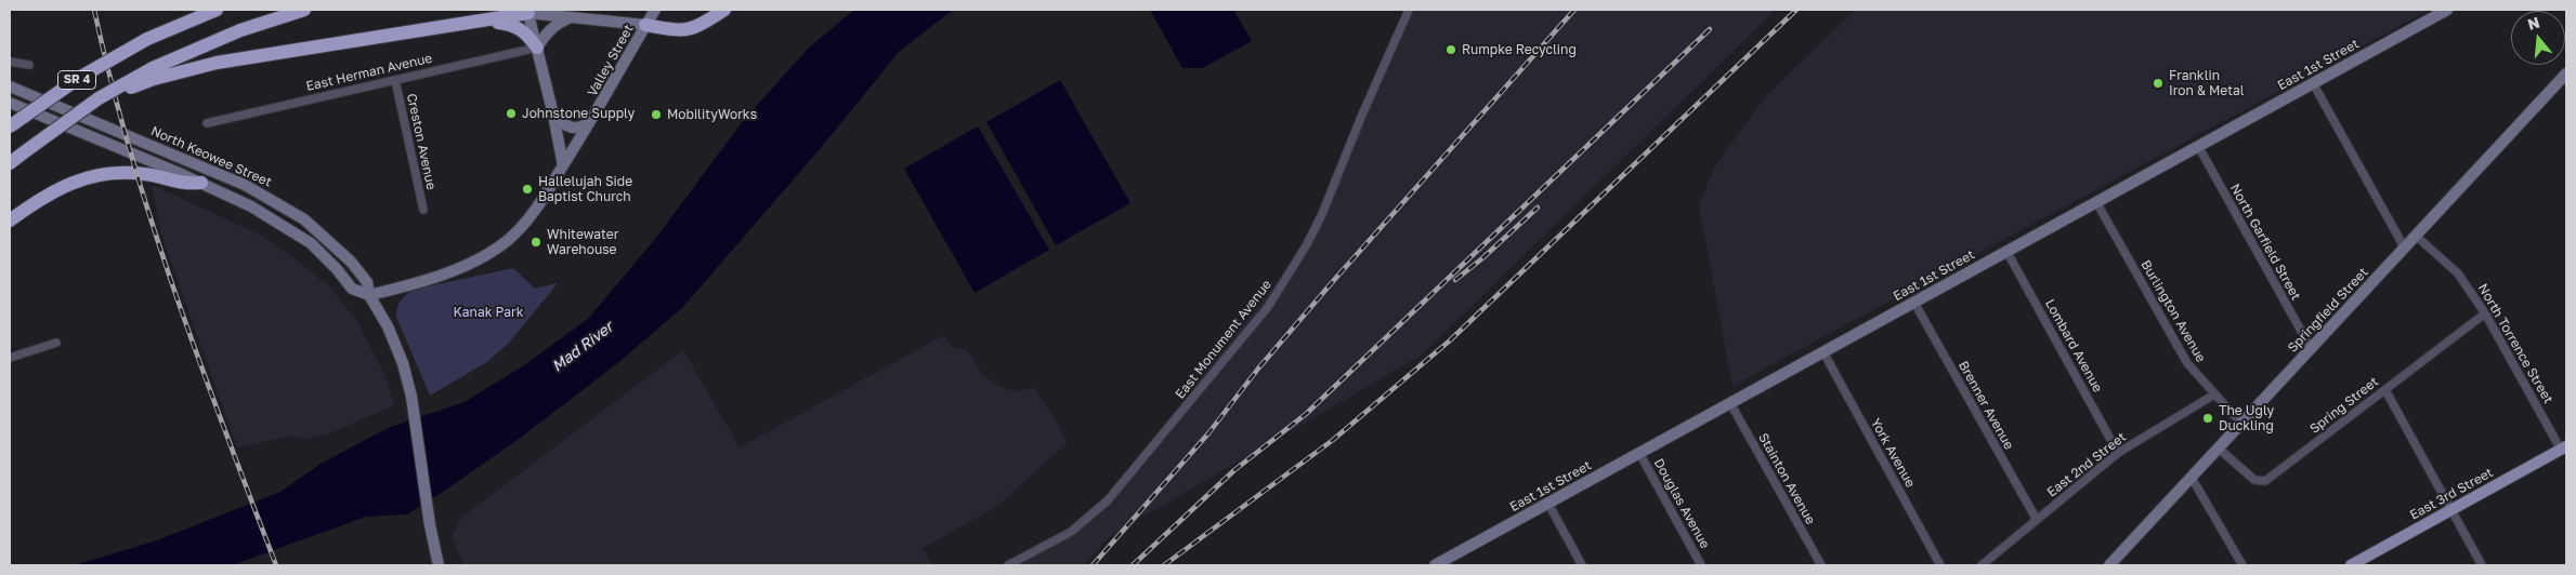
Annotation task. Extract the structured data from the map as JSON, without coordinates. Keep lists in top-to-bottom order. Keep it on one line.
{"streets":{"highway":["SR 4"],"main road":["Valley Street","East 1st Street","North Keowee Street","Springfield Street","East 3rd Street"],"street":["East Herman Avenue","Creston Avenue","North Garfield Street","Burlington Avenue","East Monument Avenue","North Torrence Street","Lombard Avenue","Brenner Avenue","Spring Street","York Avenue","East 2nd Street","Stainton Avenue","Douglas Avenue"]},"crossings":[["Valley Street","North Keowee Street"],["East 1st Street","North Garfield Street"],["East 1st Street","Burlington Avenue"],["East 1st Street","Lombard Avenue"],["East 1st Street","Brenner Avenue"],["East 1st Street","York Avenue"],["East 1st Street","Stainton Avenue"],["East 1st Street","Douglas Avenue"],["East Herman Avenue","Creston Avenue"],["North Garfield Street","Springfield Street"],["Springfield Street","Burlington Avenue"],["Springfield Street","North Torrence Street"],["Springfield Street","Spring Street"],["Burlington Avenue","East 2nd Street"],["North Torrence Street","Spring Street"],["North Torrence Street","East 3rd Street"],["Lombard Avenue","East 2nd Street"],["Brenner Avenue","East 2nd Street"]],"water":["Mad River"],"parks":["Kanak Park"],"places":["Rumpke Recycling","Franklin Iron & Metal","Johnstone Supply","MobilityWorks","Hallelujah Side Baptist Church","Whitewater Warehouse","The Ugly Duckling"],"north":"top"}
